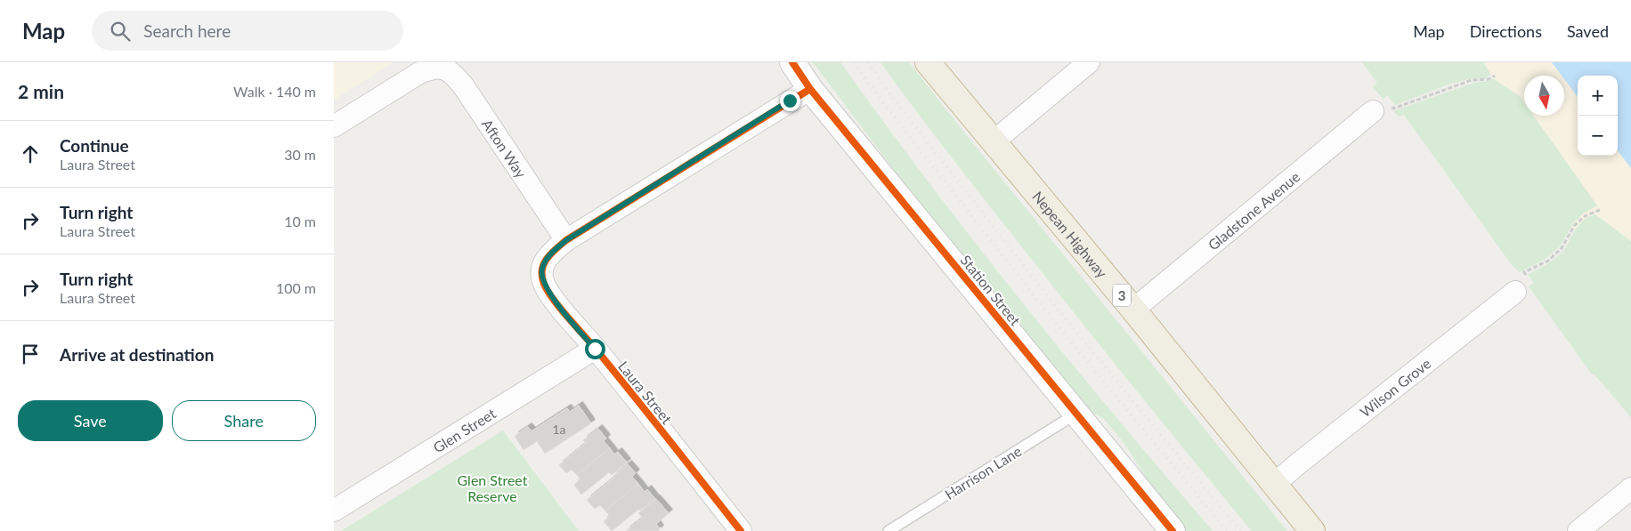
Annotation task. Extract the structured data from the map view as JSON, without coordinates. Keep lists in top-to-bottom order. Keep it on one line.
{"streets":{"highway":["Nepean Highway","3"],"street":["Afton Way","Gladstone Avenue","Station Street","Wilson Grove","Laura Street","Glen Street"],"lane":["Harrison Lane"]},"crossings":[["Afton Way","Laura Street"],["Gladstone Avenue","Nepean Highway"],["Nepean Highway","Wilson Grove"],["Station Street","Laura Street"],["Station Street","Harrison Lane"],["Laura Street","Glen Street"]],"parks":["Glen Street Reserve"],"house_numbers":["1a"],"north":"bottom","page":{"header":"Map","search":"Search here","nav":["Map","Directions","Saved"],"heading":["2 min","Walk · 140 m"],"map_buttons":["+","−"],"list":[["Continue","Laura Street","30 m"],["Turn right","Laura Street","10 m"],["Turn right","Laura Street","100 m"],"Arrive at destination"],"buttons":["Save","Share"]}}
